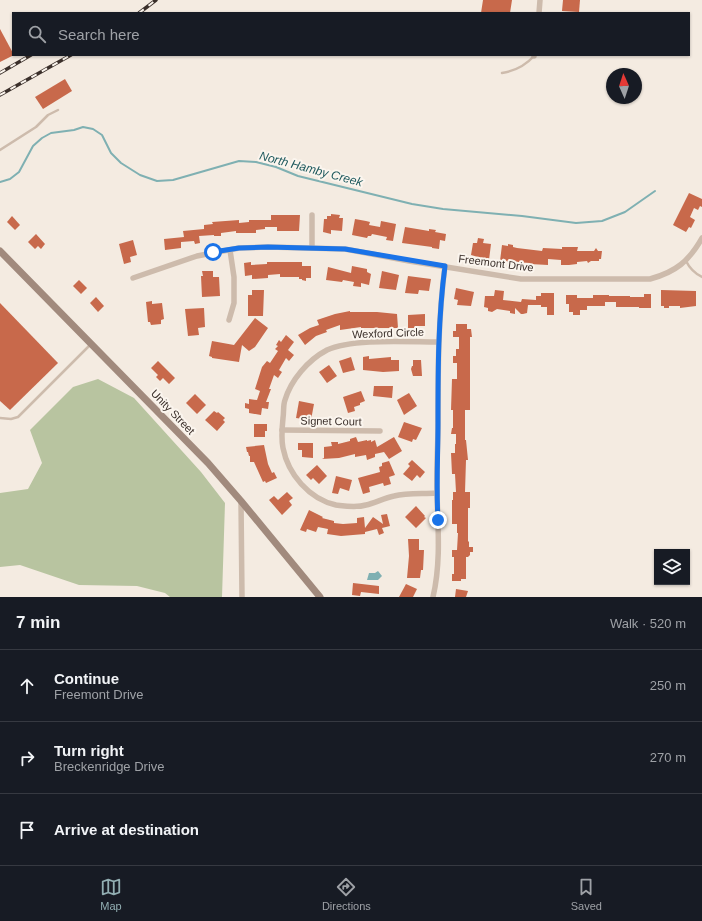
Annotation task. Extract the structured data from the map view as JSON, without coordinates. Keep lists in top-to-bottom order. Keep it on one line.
{"streets":{"street":["Freemont Drive","Wexford Circle","Unity Street","Signet Court"]},"crossings":[["Wexford Circle","Signet Court"]],"water":["North Hamby Creek"],"north":"top","page":{"search":"Search here","heading":["7 min","Walk · 520 m"],"list":[["Continue","Freemont Drive","250 m"],["Turn right","Breckenridge Drive","270 m"],"Arrive at destination"],"nav":["Map","Directions","Saved"]}}
